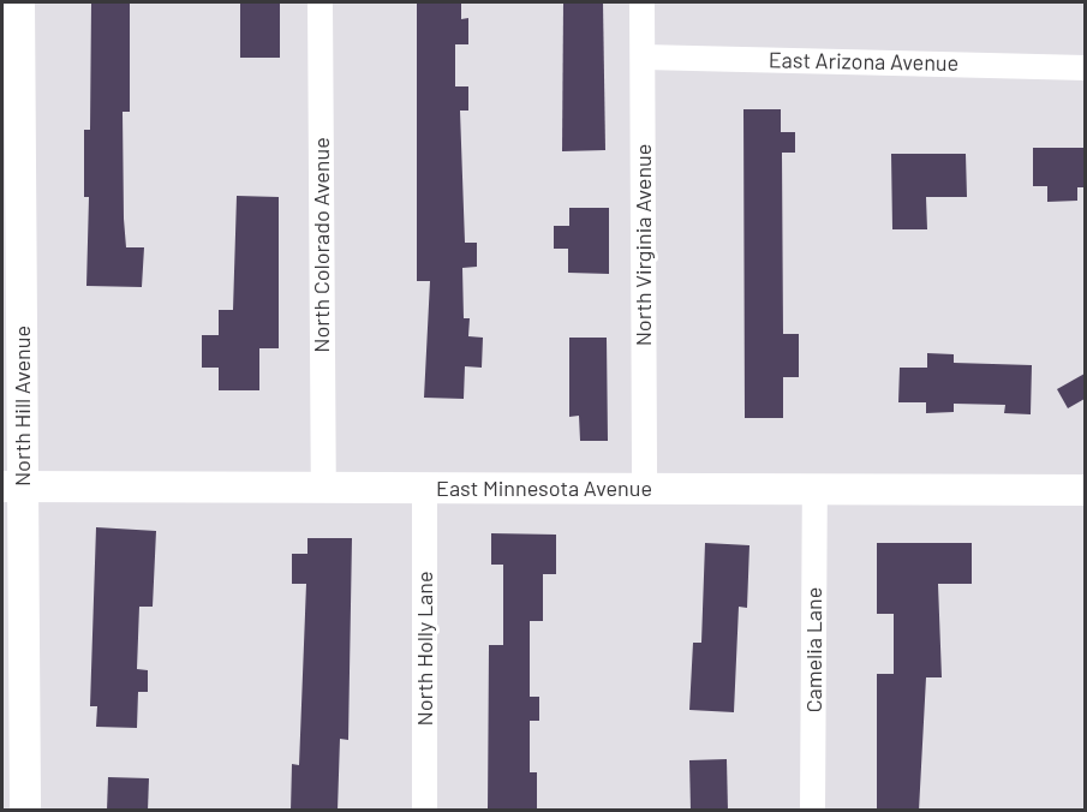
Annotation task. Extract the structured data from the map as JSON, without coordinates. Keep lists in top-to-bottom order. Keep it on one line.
{"streets":{"street":["East Arizona Avenue","North Colorado Avenue","North Virginia Avenue","North Hill Avenue","East Minnesota Avenue","North Holly Lane","Camelia Lane"]},"crossings":[["East Arizona Avenue","North Virginia Avenue"],["North Colorado Avenue","East Minnesota Avenue"],["North Virginia Avenue","East Minnesota Avenue"],["North Hill Avenue","East Minnesota Avenue"],["East Minnesota Avenue","North Holly Lane"],["East Minnesota Avenue","Camelia Lane"]]}
